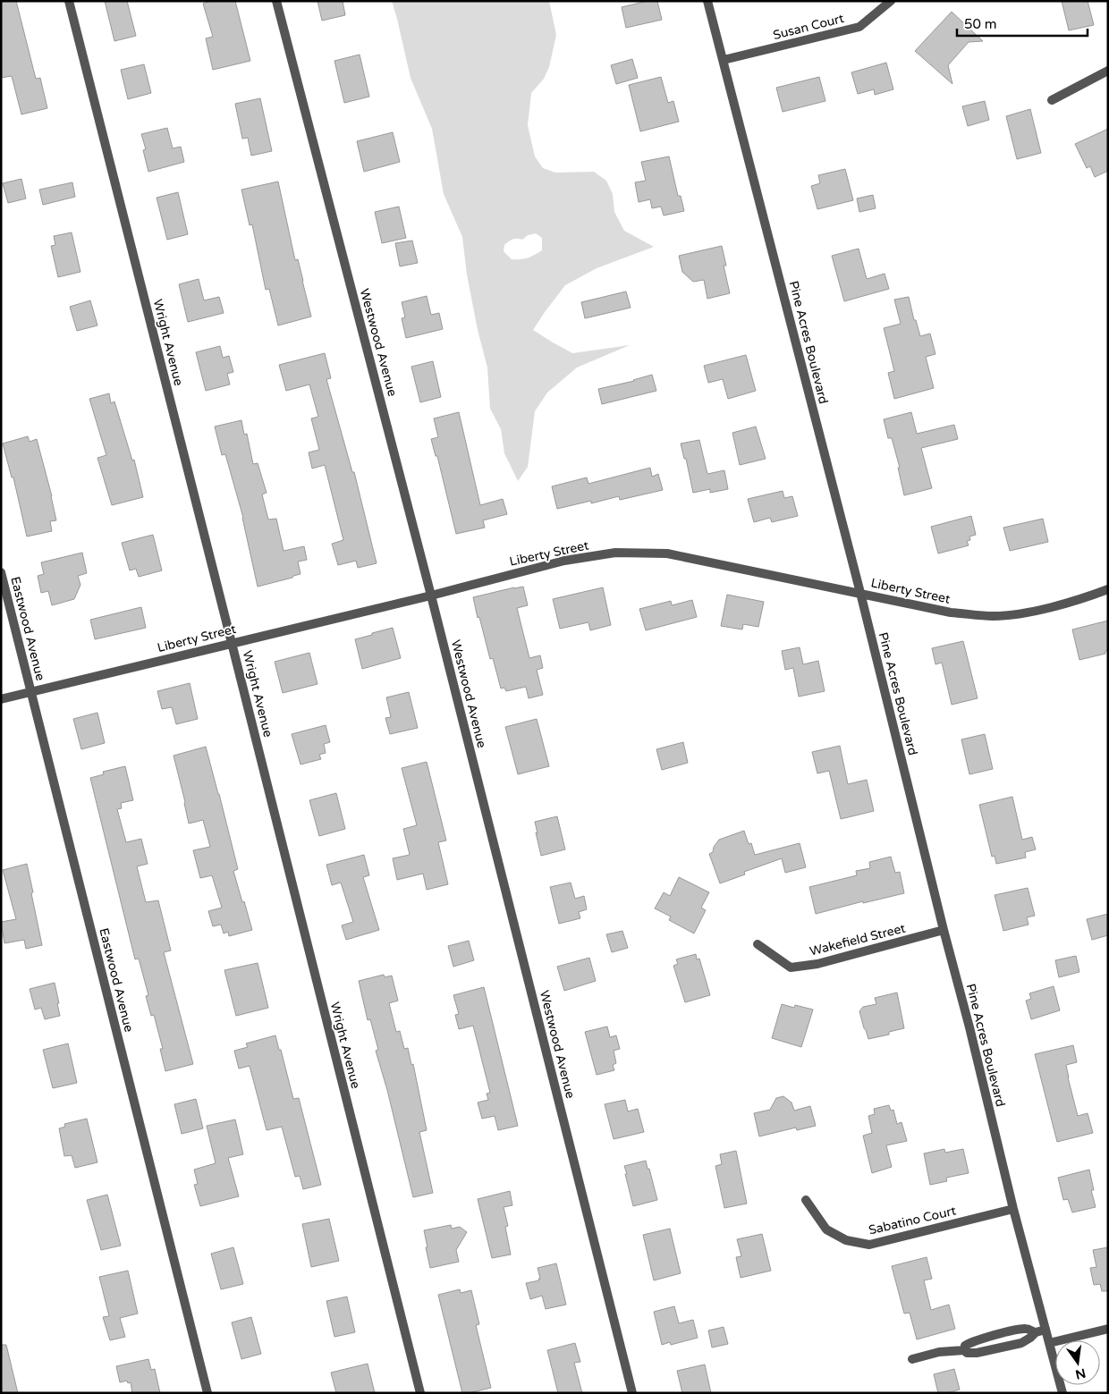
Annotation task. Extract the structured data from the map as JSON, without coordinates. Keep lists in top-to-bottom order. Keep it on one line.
{"streets":{"street":["Susan Court","Wright Avenue","Westwood Avenue","Pine Acres Boulevard","Liberty Street","Eastwood Avenue","Wakefield Street","Sabatino Court"]},"crossings":[["Susan Court","Pine Acres Boulevard"],["Wright Avenue","Liberty Street"],["Westwood Avenue","Liberty Street"],["Pine Acres Boulevard","Liberty Street"],["Pine Acres Boulevard","Wakefield Street"],["Pine Acres Boulevard","Sabatino Court"],["Liberty Street","Eastwood Avenue"]],"scale_bar":"50 m","north":"bottom"}
